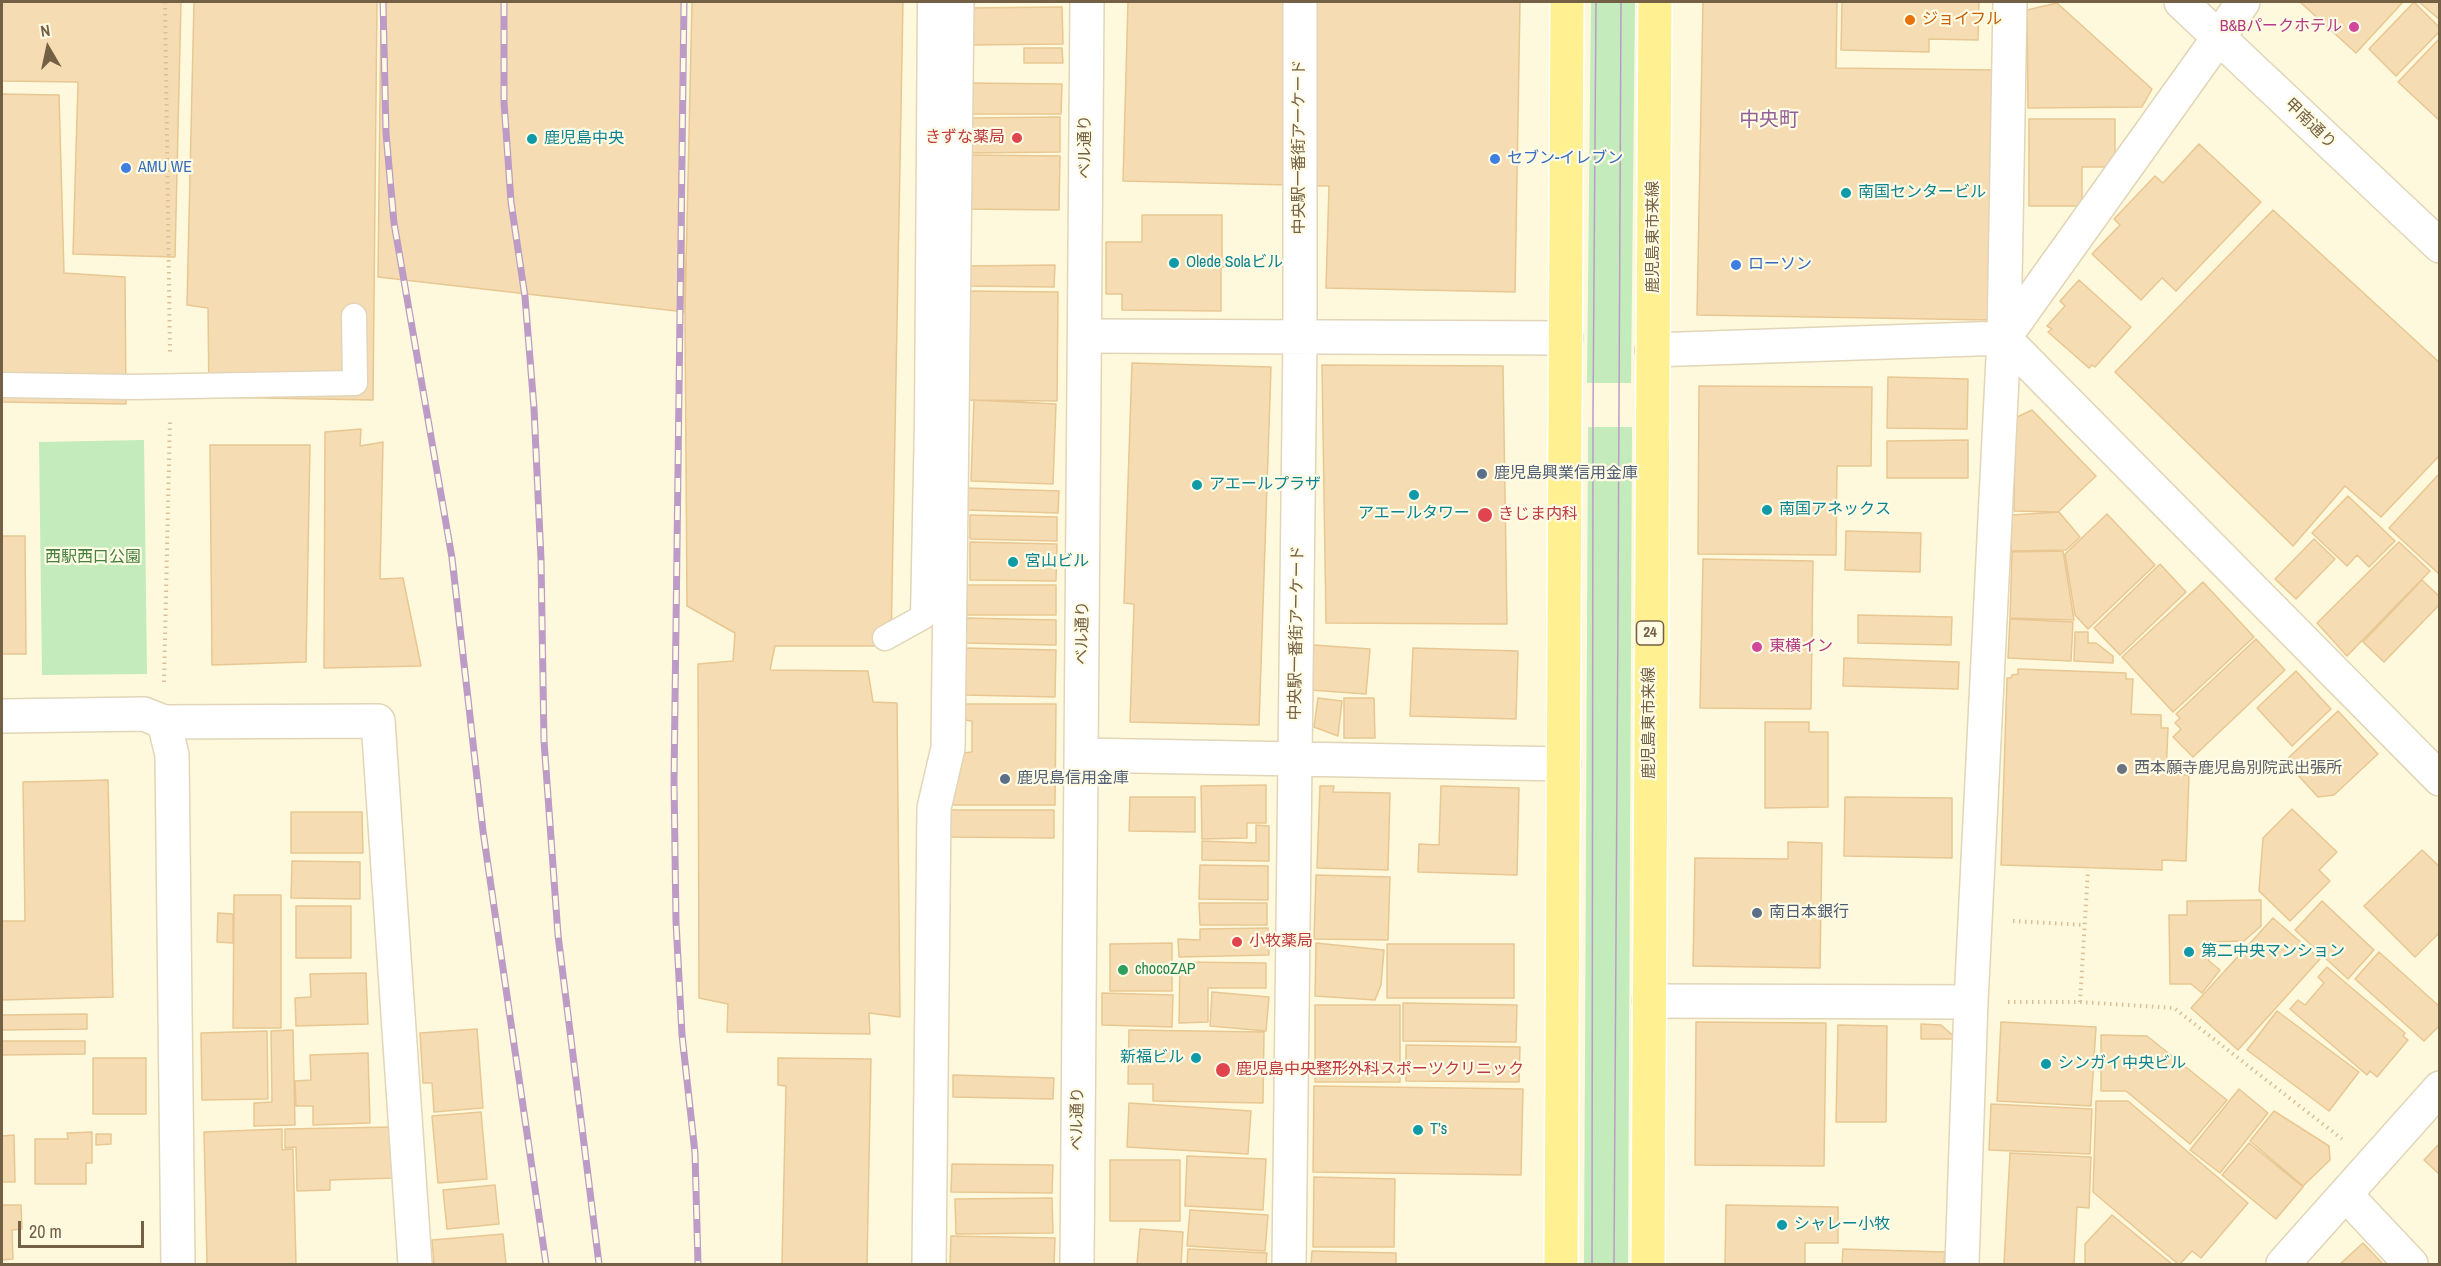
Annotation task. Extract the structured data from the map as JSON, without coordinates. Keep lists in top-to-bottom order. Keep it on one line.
{"streets":{"main road":["鹿児島東市来線","24"],"street":["甲南通り","ベル通り","中央駅一番街アーケード"]},"districts":["中央町"],"parks":["西駅西口公園"],"places":["ジョイフル","B&Bパークホテル","きずな薬局","鹿児島中央","セブン-イレブン","AMU WE","南国センタービル","Olede Solaビル","ローソン","鹿児島興業信用金庫","アエールプラザ","アエールタワー","南国アネックス","きじま内科","宮山ビル","東横イン","西本願寺鹿児島別院武出張所","鹿児島信用金庫","南日本銀行","小牧薬局","第二中央マンション","chocoZAP","新福ビル","シンガイ中央ビル","鹿児島中央整形外科スポーツクリニック","T’s","シャレー小牧"],"scale_bar":"20 m","north":"top"}
